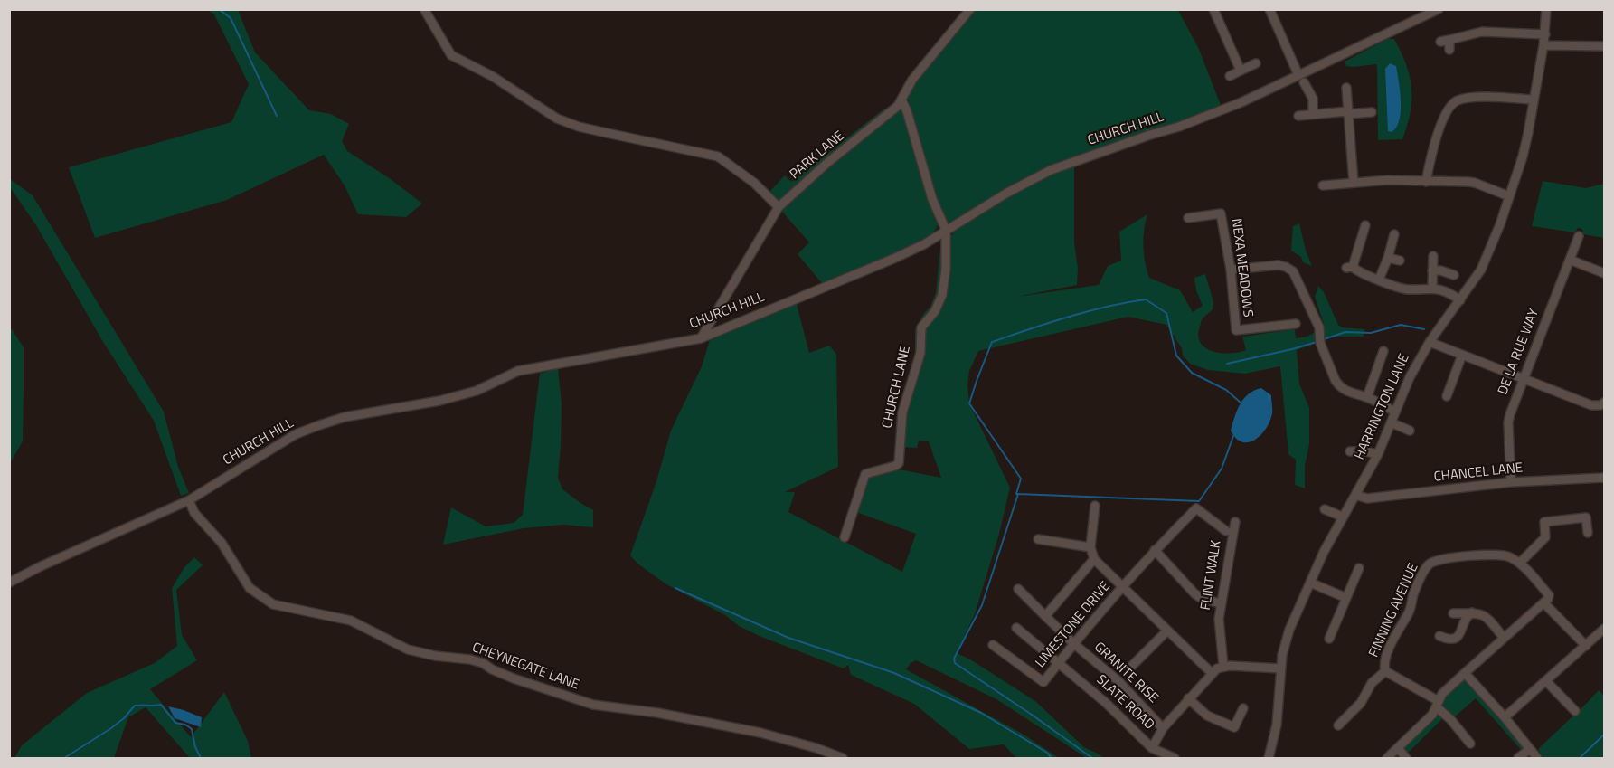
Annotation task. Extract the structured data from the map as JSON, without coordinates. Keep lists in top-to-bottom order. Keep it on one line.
{"streets":{"street":["CHURCH HILL","PARK LANE","NEXA MEADOWS","DE LA RUE WAY","CHURCH LANE","HARRINGTON LANE","CHANCEL LANE","FLINT WALK","FINNING AVENUE","LIMESTONE DRIVE","CHEYNEGATE LANE","GRANITE RISE","SLATE ROAD"]},"crossings":[["CHURCH HILL","PARK LANE"],["CHURCH HILL","CHURCH LANE"],["CHURCH HILL","CHEYNEGATE LANE"],["PARK LANE","CHURCH LANE"],["DE LA RUE WAY","CHANCEL LANE"],["HARRINGTON LANE","CHANCEL LANE"],["FLINT WALK","LIMESTONE DRIVE"],["LIMESTONE DRIVE","GRANITE RISE"],["LIMESTONE DRIVE","SLATE ROAD"]]}
